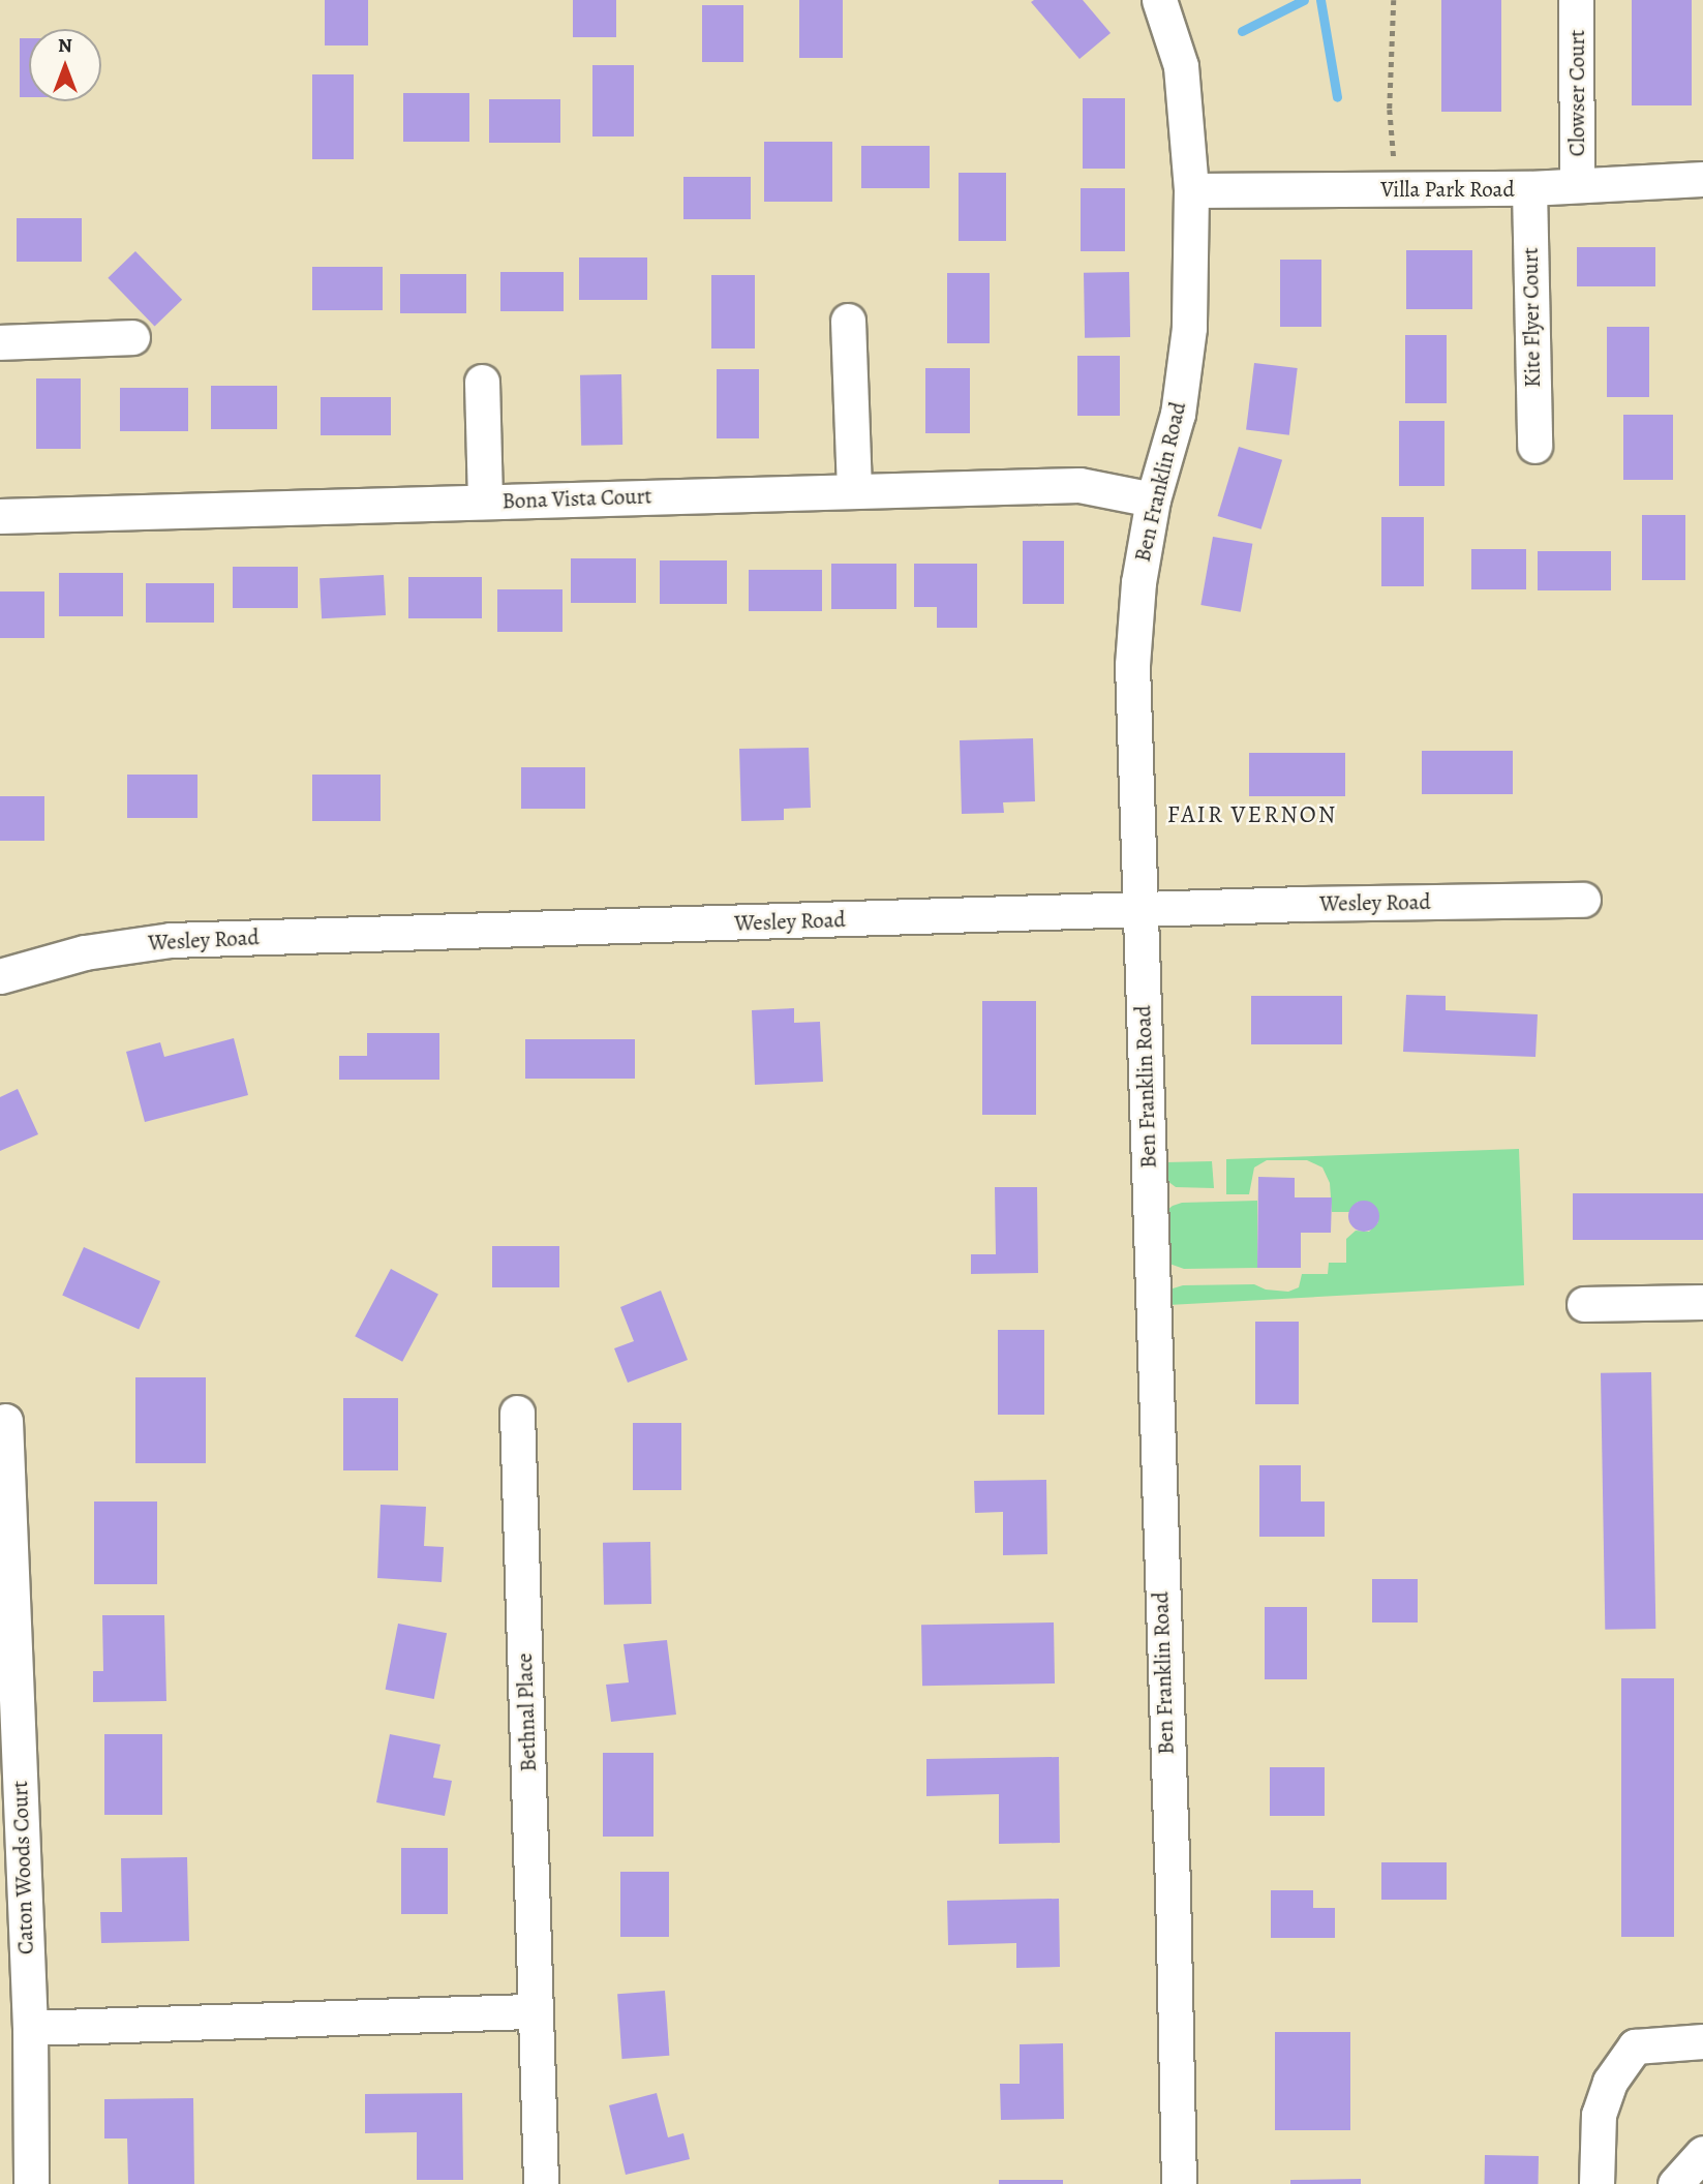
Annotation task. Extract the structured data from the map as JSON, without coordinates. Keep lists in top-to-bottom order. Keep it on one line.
{"streets":{"street":["Clowser Court","Villa Park Road","Kite Flyer Court","Ben Franklin Road","Bona Vista Court","Wesley Road","Bethnal Place","Caton Woods Court"]},"crossings":[["Clowser Court","Villa Park Road"],["Villa Park Road","Kite Flyer Court"],["Villa Park Road","Ben Franklin Road"],["Ben Franklin Road","Bona Vista Court"],["Ben Franklin Road","Wesley Road"]],"districts":["FAIR VERNON"],"north":"top"}
